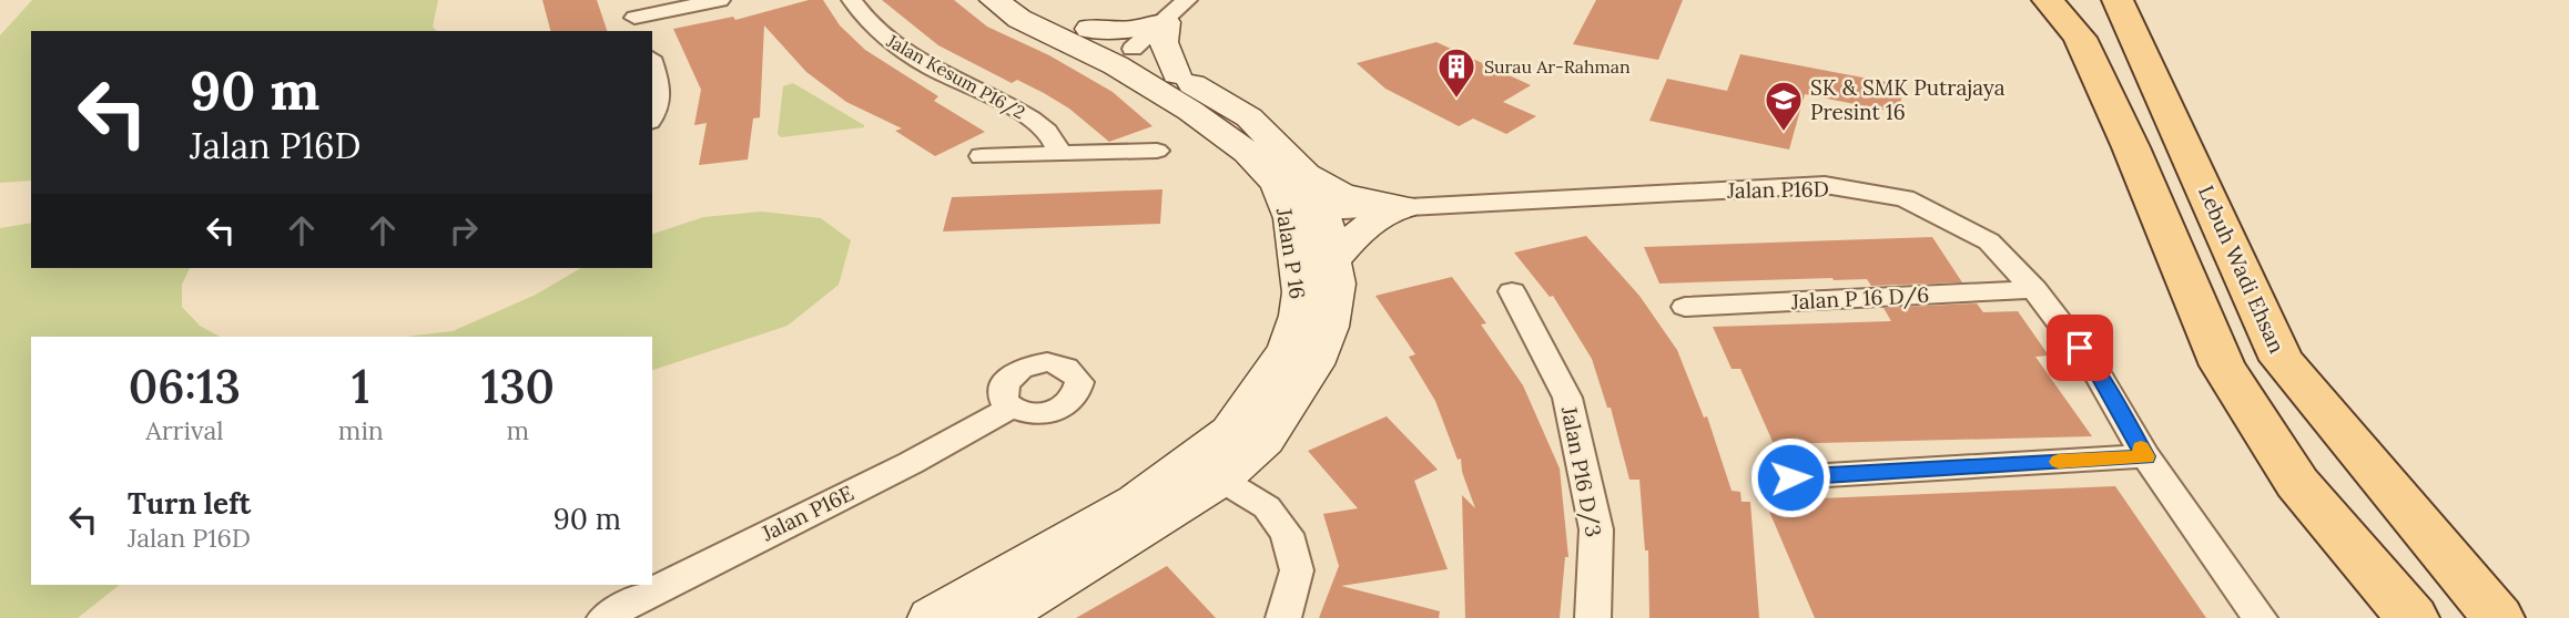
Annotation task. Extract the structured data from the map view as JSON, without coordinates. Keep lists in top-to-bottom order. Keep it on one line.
{"streets":{"main road":["Lebuh Wadi Ehsan"],"street":["Jalan Kesum P16/2","Jalan P16D","Jalan P 16","Jalan P 16 D/6","Jalan P16 D/3","Jalan P16E"]},"crossings":[["Jalan P16D","Jalan P 16"],["Jalan P16D","Jalan P 16 D/6"]],"places":{"building":["Surau Ar-Rahman"],"school or university":["SK & SMK Putrajaya Presint 16"]},"page":{"turn":["90 m","Jalan P16D"],"eta":["06:13","Arrival","1","min","130","m"],"list":[{"name":"Turn left","note":"Jalan P16D","value":"90 m"}]}}
